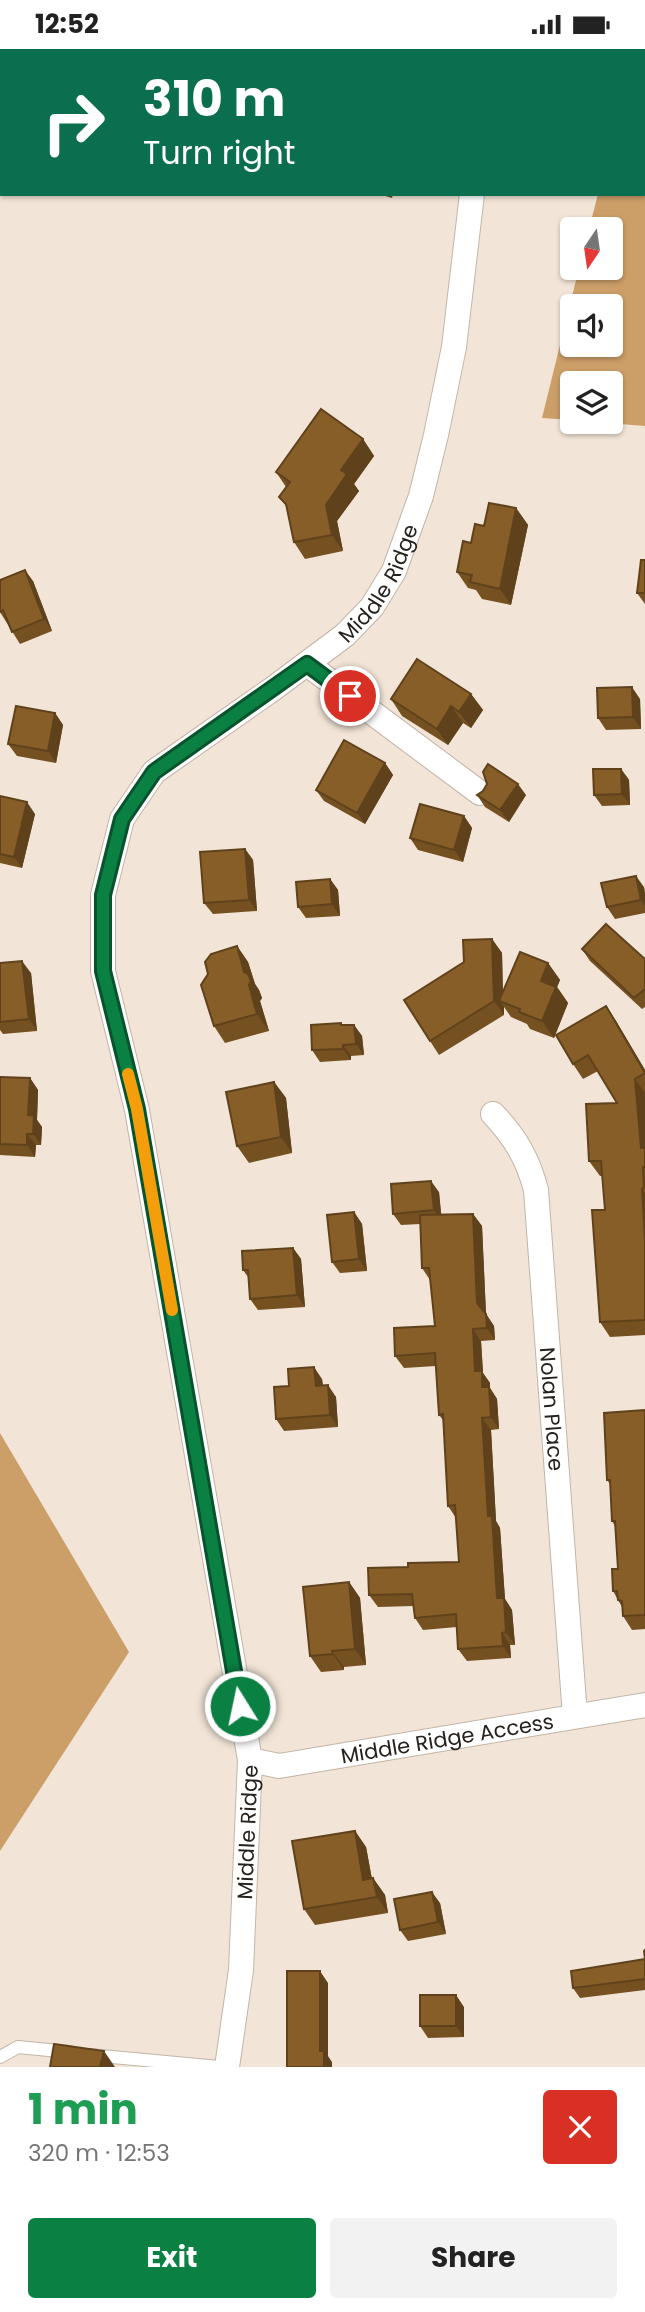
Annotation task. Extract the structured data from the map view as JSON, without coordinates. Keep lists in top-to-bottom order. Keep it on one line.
{"streets":{"street":["Middle Ridge","Nolan Place","Middle Ridge Access"]},"crossings":[["Middle Ridge","Middle Ridge Access"],["Nolan Place","Middle Ridge Access"]],"north":"bottom","page":{"status":"12:52","turn":["310 m","Turn right"],"heading":["1 min","320 m · 12:53"],"buttons":["Exit","Share"]}}
